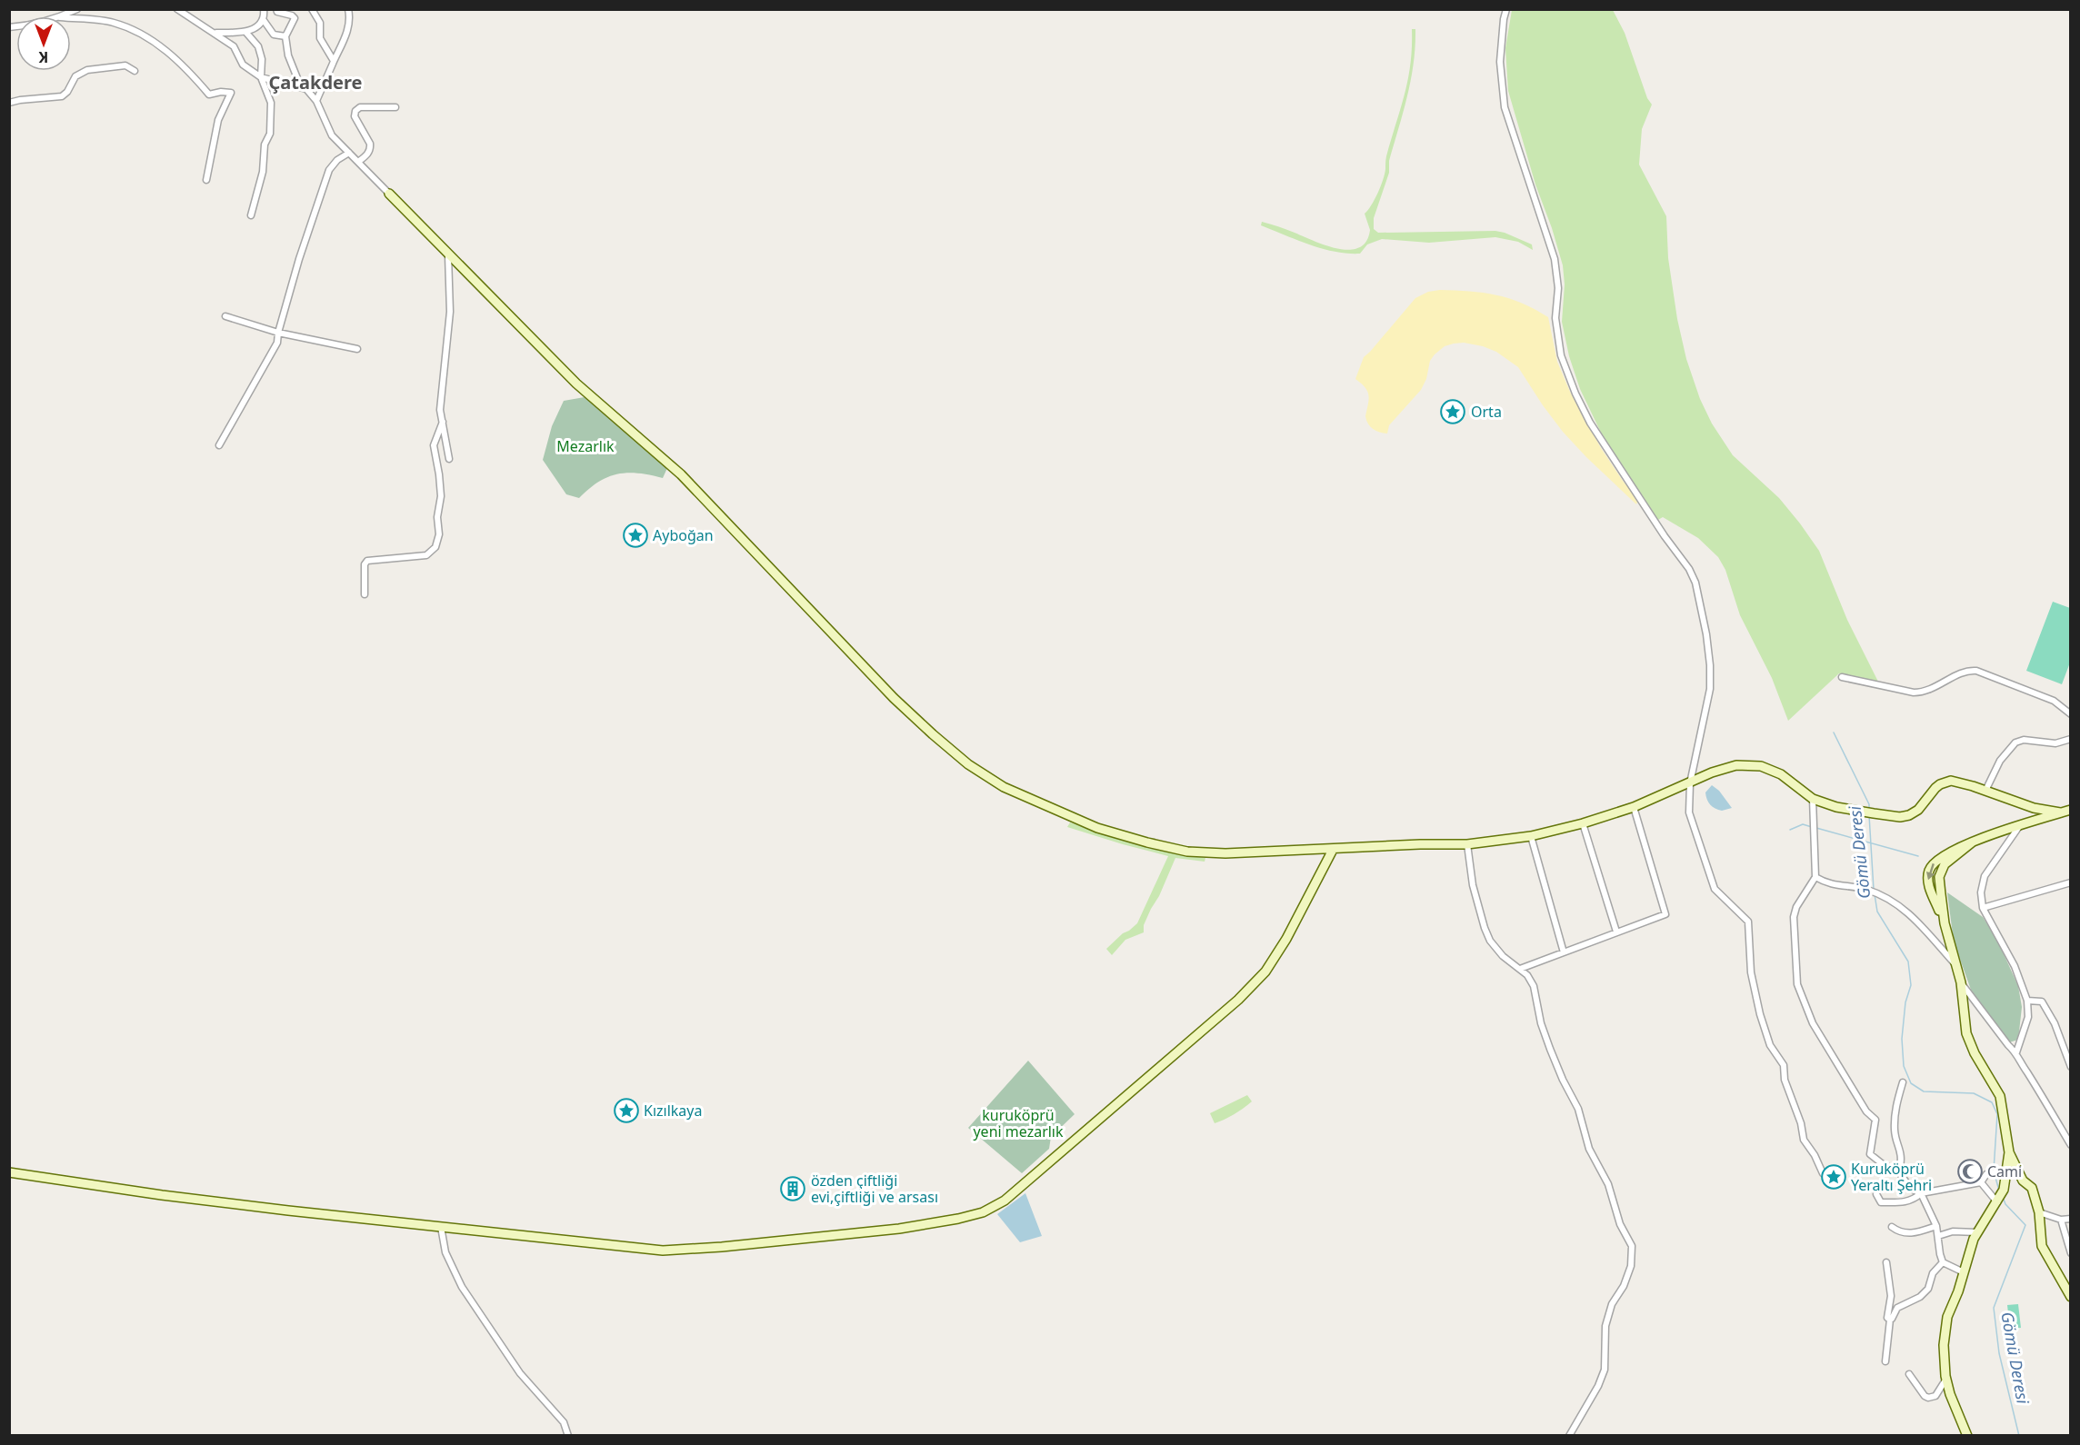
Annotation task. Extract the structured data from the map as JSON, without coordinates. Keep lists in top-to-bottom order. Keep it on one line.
{"districts":["Çatakdere"],"water":["Gömü Deresi"],"parks":["Mezarlık","kuruköprü yeni mezarlık"],"places":{"place":["Orta","Ayboğan","Kızılkaya","Kuruköprü Yeraltı Şehri"],"mosque":["Cami"],"building":["özden çiftliği evi,çiftliği ve arsası"]},"north":"bottom"}
